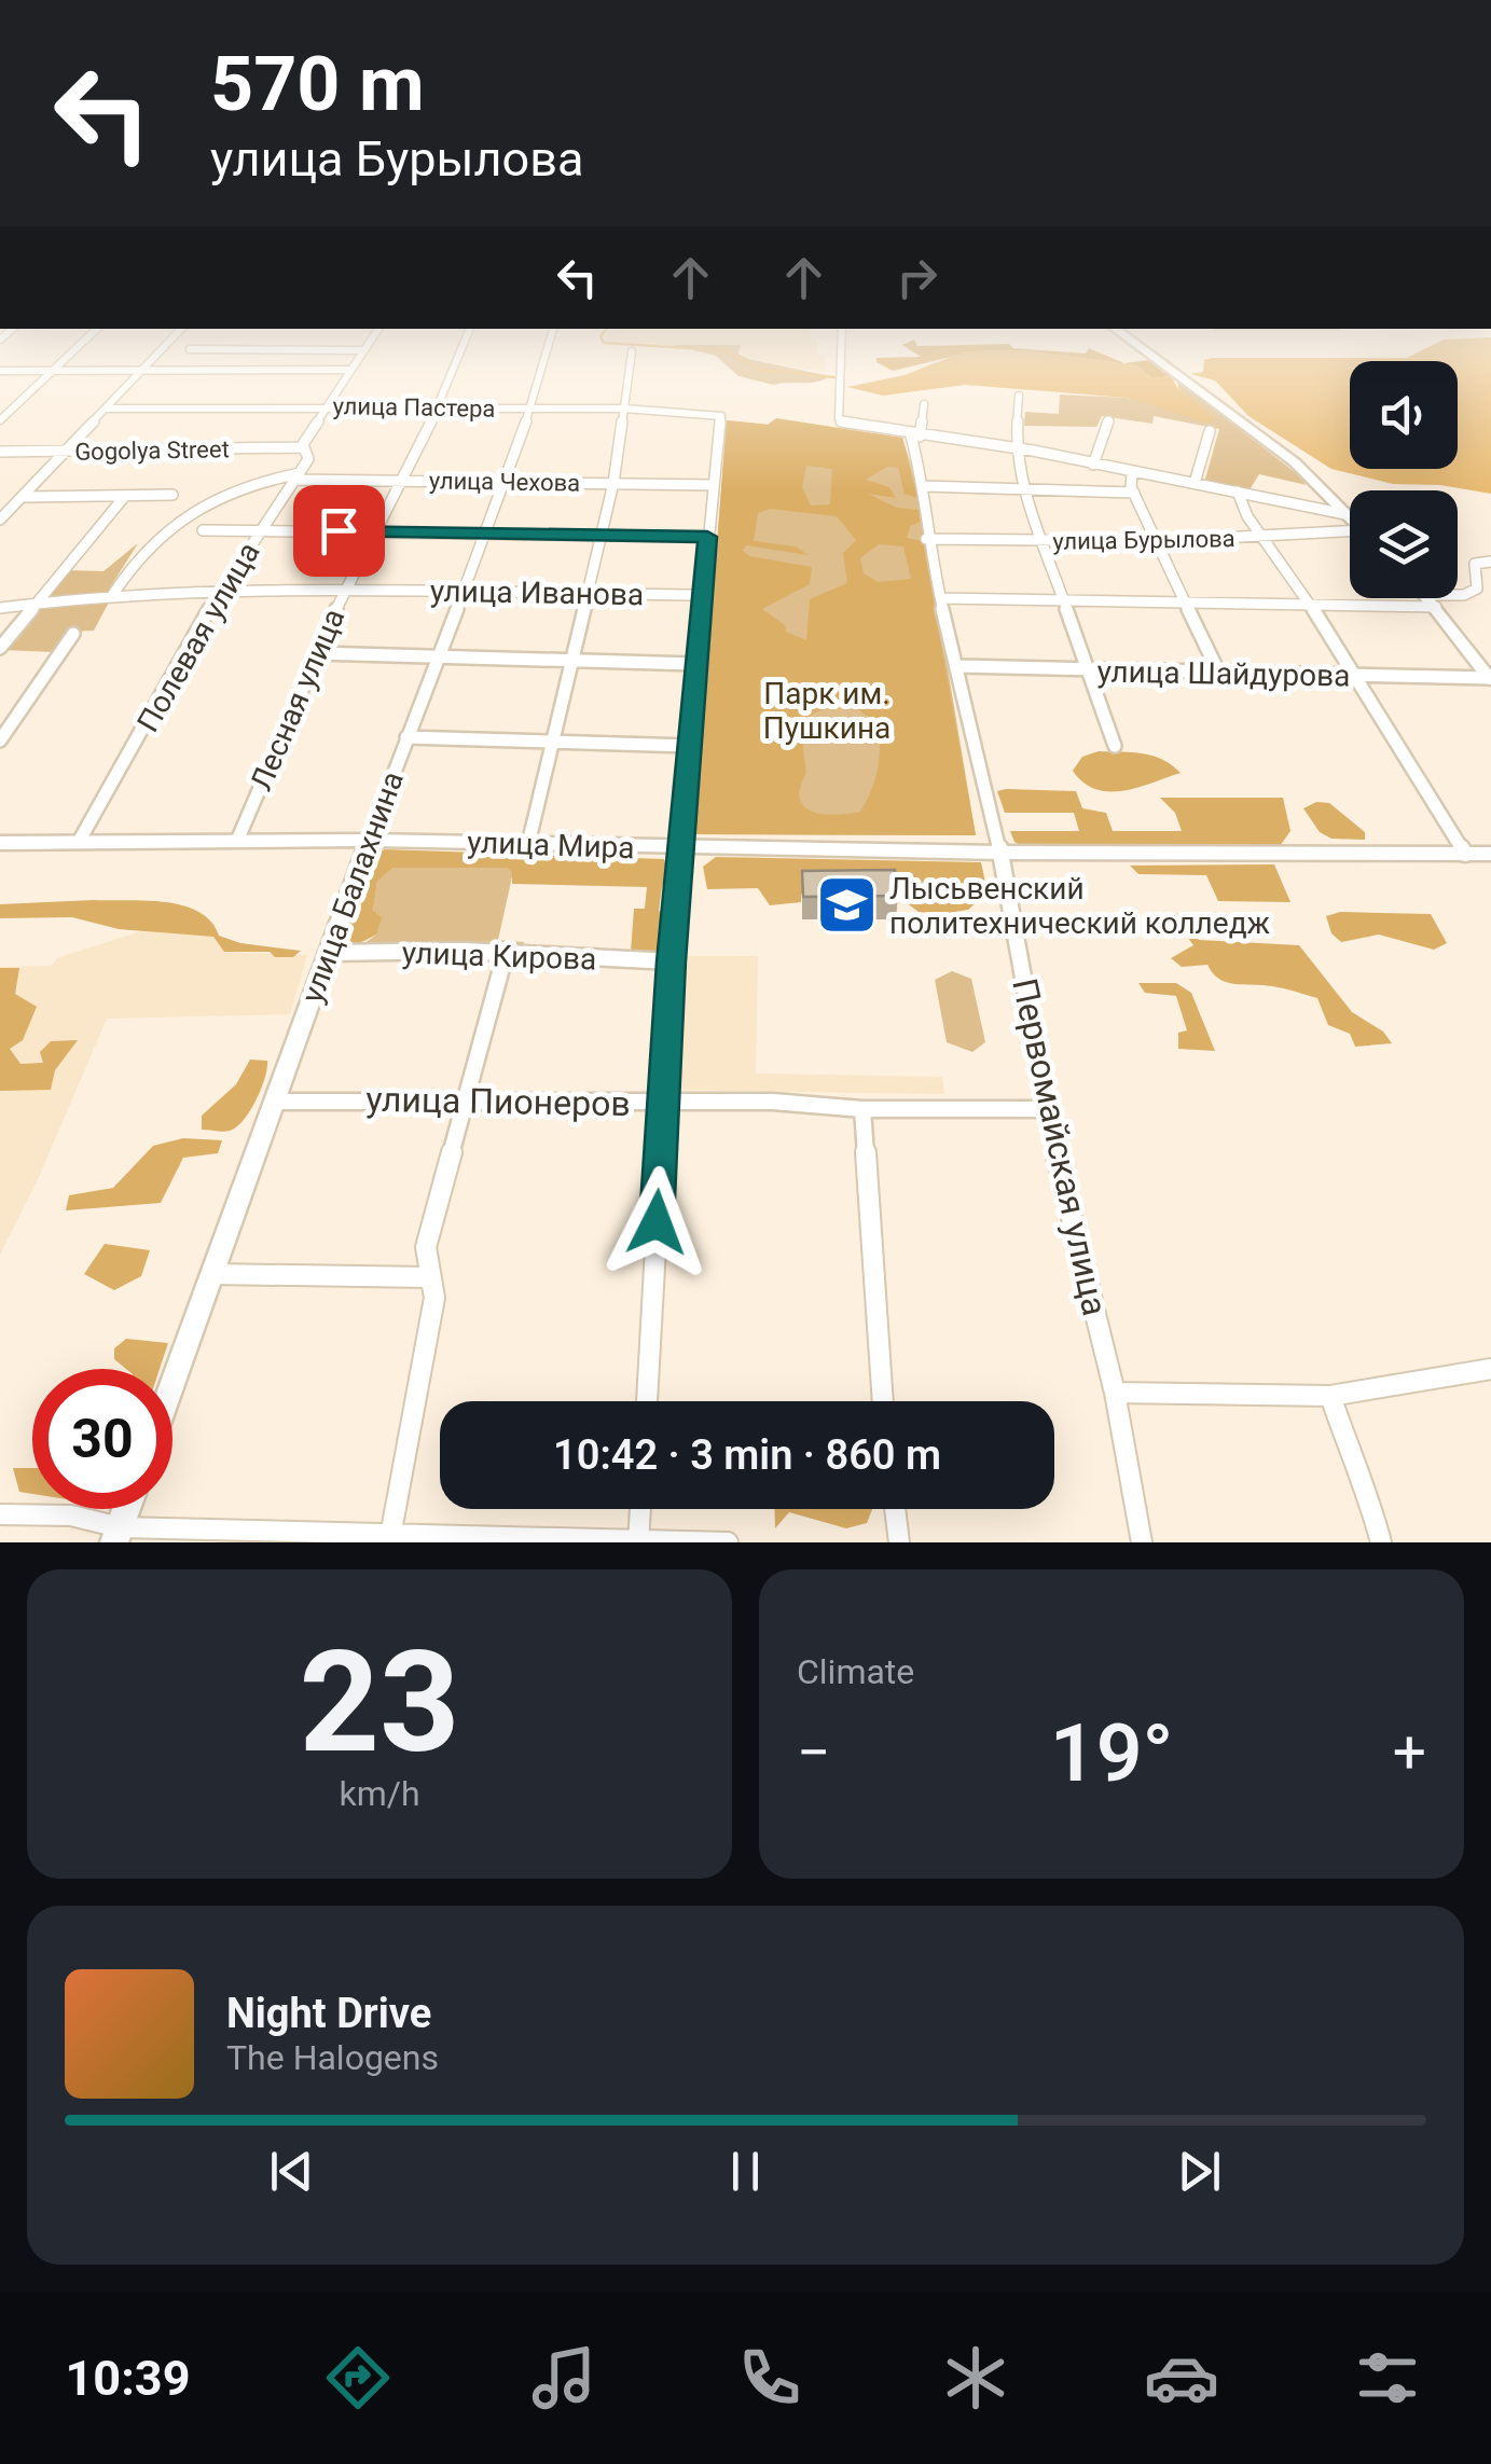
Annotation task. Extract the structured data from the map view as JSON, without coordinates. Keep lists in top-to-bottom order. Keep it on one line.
{"streets":{"street":["улица Пастера","Gogolya Street","улица Чехова","улица Бурылова","улица Иванова","Полевая улица","улица Шайдурова","Лесная улица","улица Мира","улица Балахнина","улица Кирова","улица Пионеров","Первомайская улица"]},"crossings":[["улица Пастера","улица Чехова"],["улица Пастера","Полевая улица"],["улица Пастера","Лесная улица"],["улица Пастера","улица Балахнина"],["Gogolya Street","Полевая улица"],["улица Чехова","улица Иванова"],["улица Чехова","Полевая улица"],["улица Чехова","Лесная улица"],["улица Чехова","улица Балахнина"],["улица Бурылова","Первомайская улица"],["улица Иванова","Полевая улица"],["улица Иванова","Лесная улица"],["улица Иванова","улица Балахнина"],["Полевая улица","улица Мира"],["улица Шайдурова","Первомайская улица"],["Лесная улица","улица Мира"],["улица Мира","улица Балахнина"],["улица Мира","Первомайская улица"],["улица Балахнина","улица Кирова"],["улица Балахнина","улица Пионеров"],["улица Пионеров","Первомайская улица"]],"parks":["Парк им. Пушкина"],"places":{"school or university":["Лысьвенский политехнический колледж"]},"page":{"turn":["570 m","улица Бурылова"],"limit":"30","trip":"10:42 · 3 min · 860 m","tile":[["23","km/h"],"Climate"],"heat":["−","19°","+"],"song":["Night Drive","The Halogens"],"tabs":"10:39"}}
